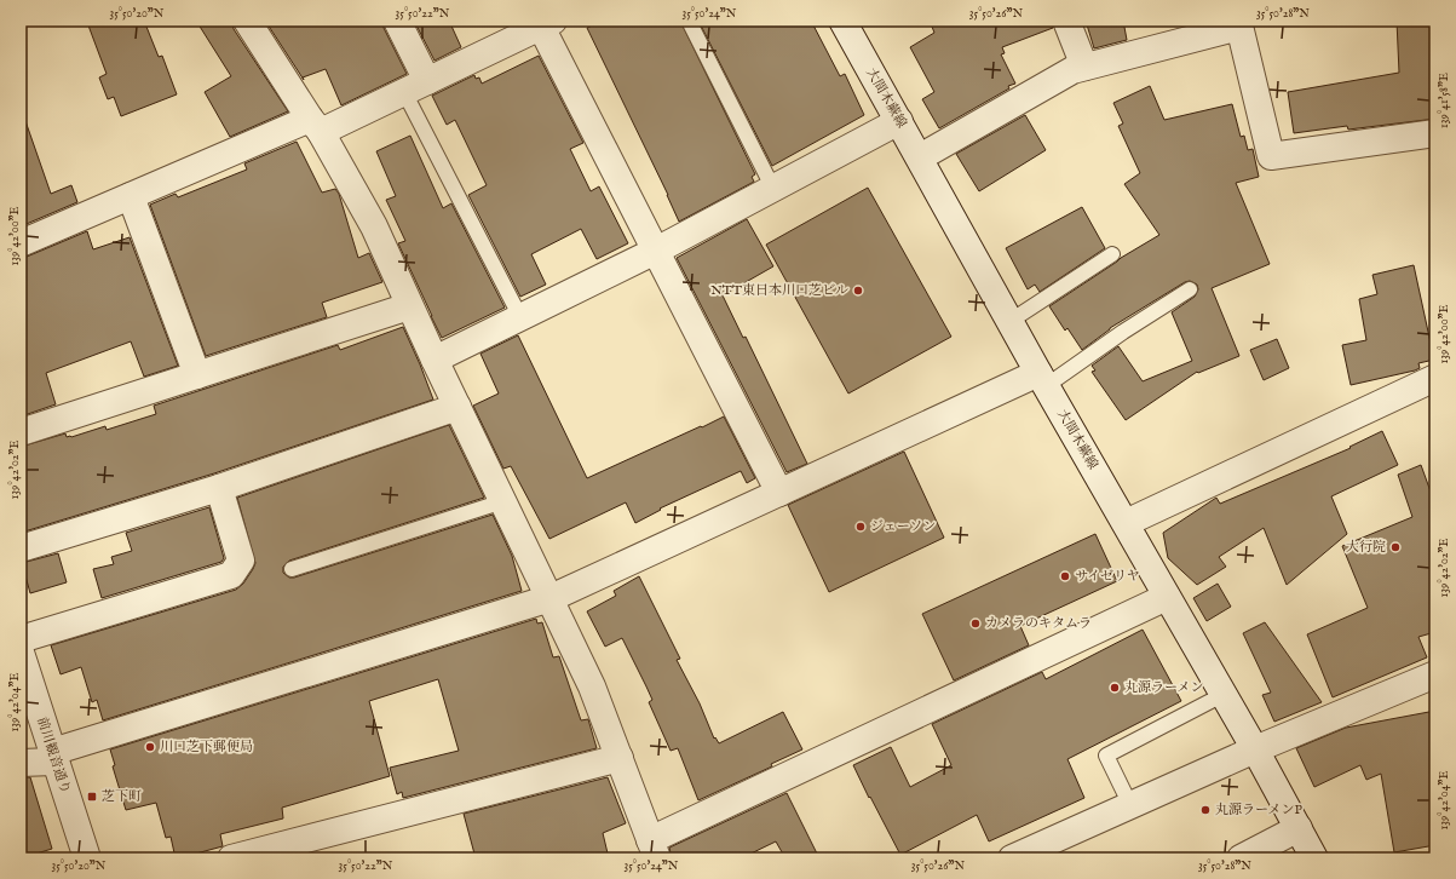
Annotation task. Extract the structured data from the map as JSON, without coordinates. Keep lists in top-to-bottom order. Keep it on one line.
{"streets":{"street":["大間木蕨線","前川観音通り"]},"places":{"other":["NTT東日本川口芝ビル","ジェーソン","大行院","サイゼリヤ","カメラのキタムラ","丸源ラーメン","川口芝下郵便局","丸源ラーメンP"],"transit":["芝下町"]},"coordinates":["35°50'20\"N","35°50'22\"N","35°50'24\"N","35°50'26\"N","35°50'28\"N","139°41'58\"E","139°42'00\"E","139°42'02\"E","139°42'04\"E"]}
